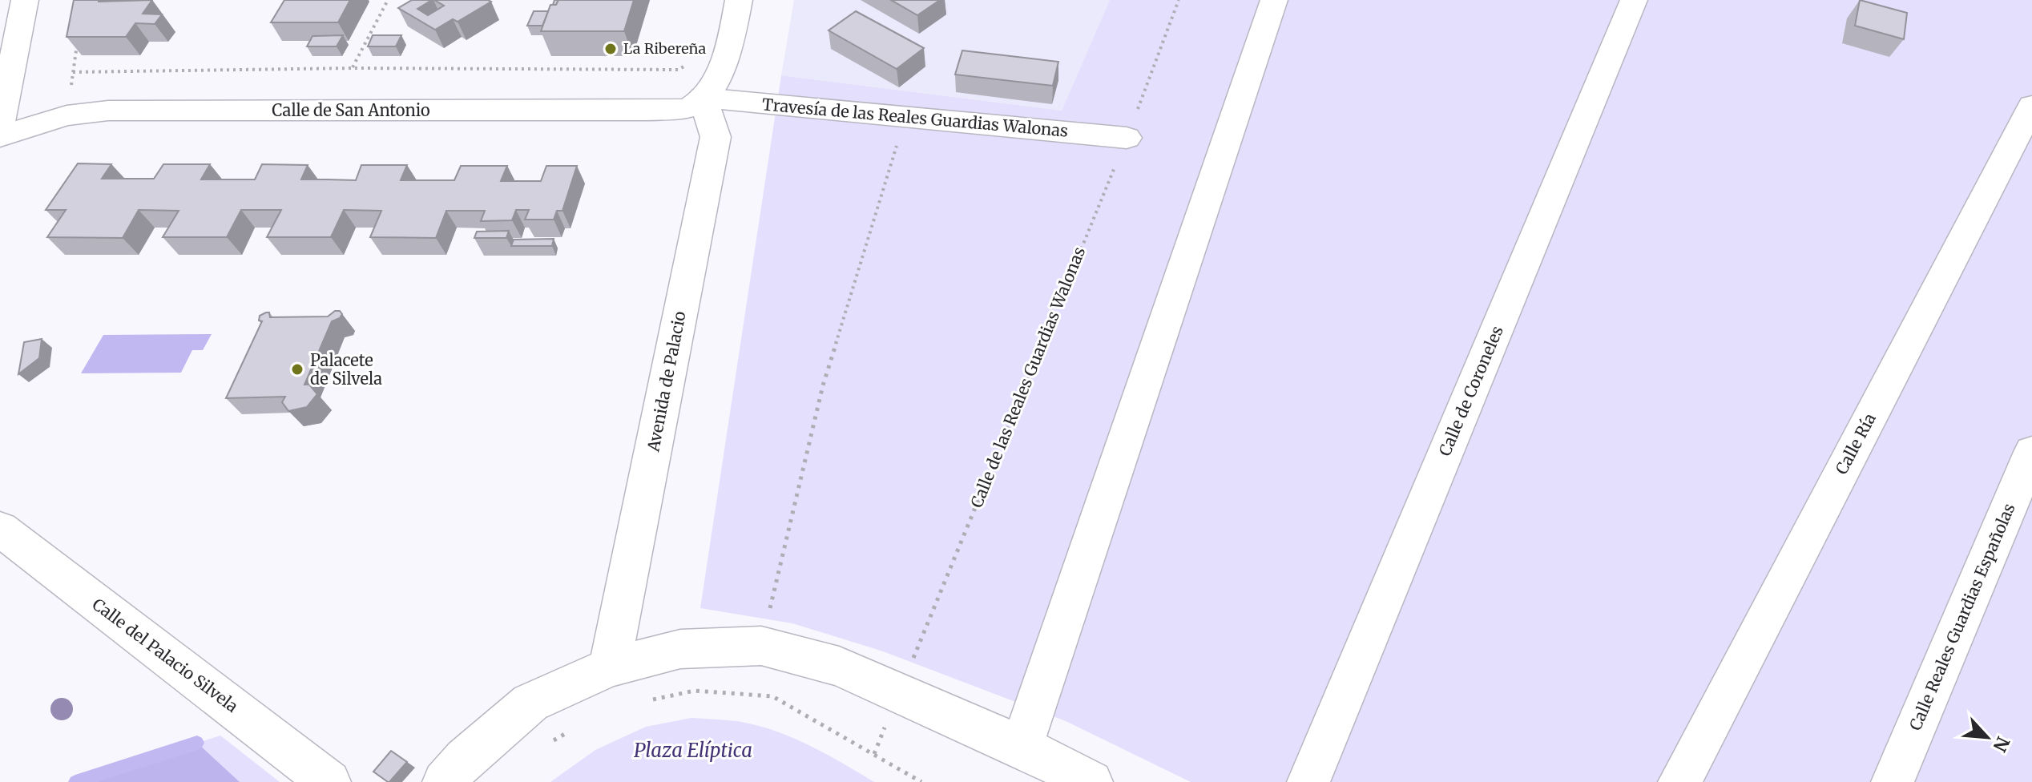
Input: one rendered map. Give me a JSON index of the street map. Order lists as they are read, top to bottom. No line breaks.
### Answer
{"streets":{"street":["Calle de San Antonio","Travesía de las Reales Guardias Walonas","Avenida de Palacio","Calle de Coroneles","Calle Ría","Calle Reales Guardias Españolas","Calle del Palacio Silvela"],"path":["Calle de las Reales Guardias Walonas"]},"crossings":[["Calle de San Antonio","Travesía de las Reales Guardias Walonas"],["Calle de San Antonio","Avenida de Palacio"],["Travesía de las Reales Guardias Walonas","Calle de las Reales Guardias Walonas"],["Travesía de las Reales Guardias Walonas","Avenida de Palacio"]],"parks":["Plaza Elíptica"],"places":["La Ribereña","Palacete de Silvela"],"north":"bottom right"}
